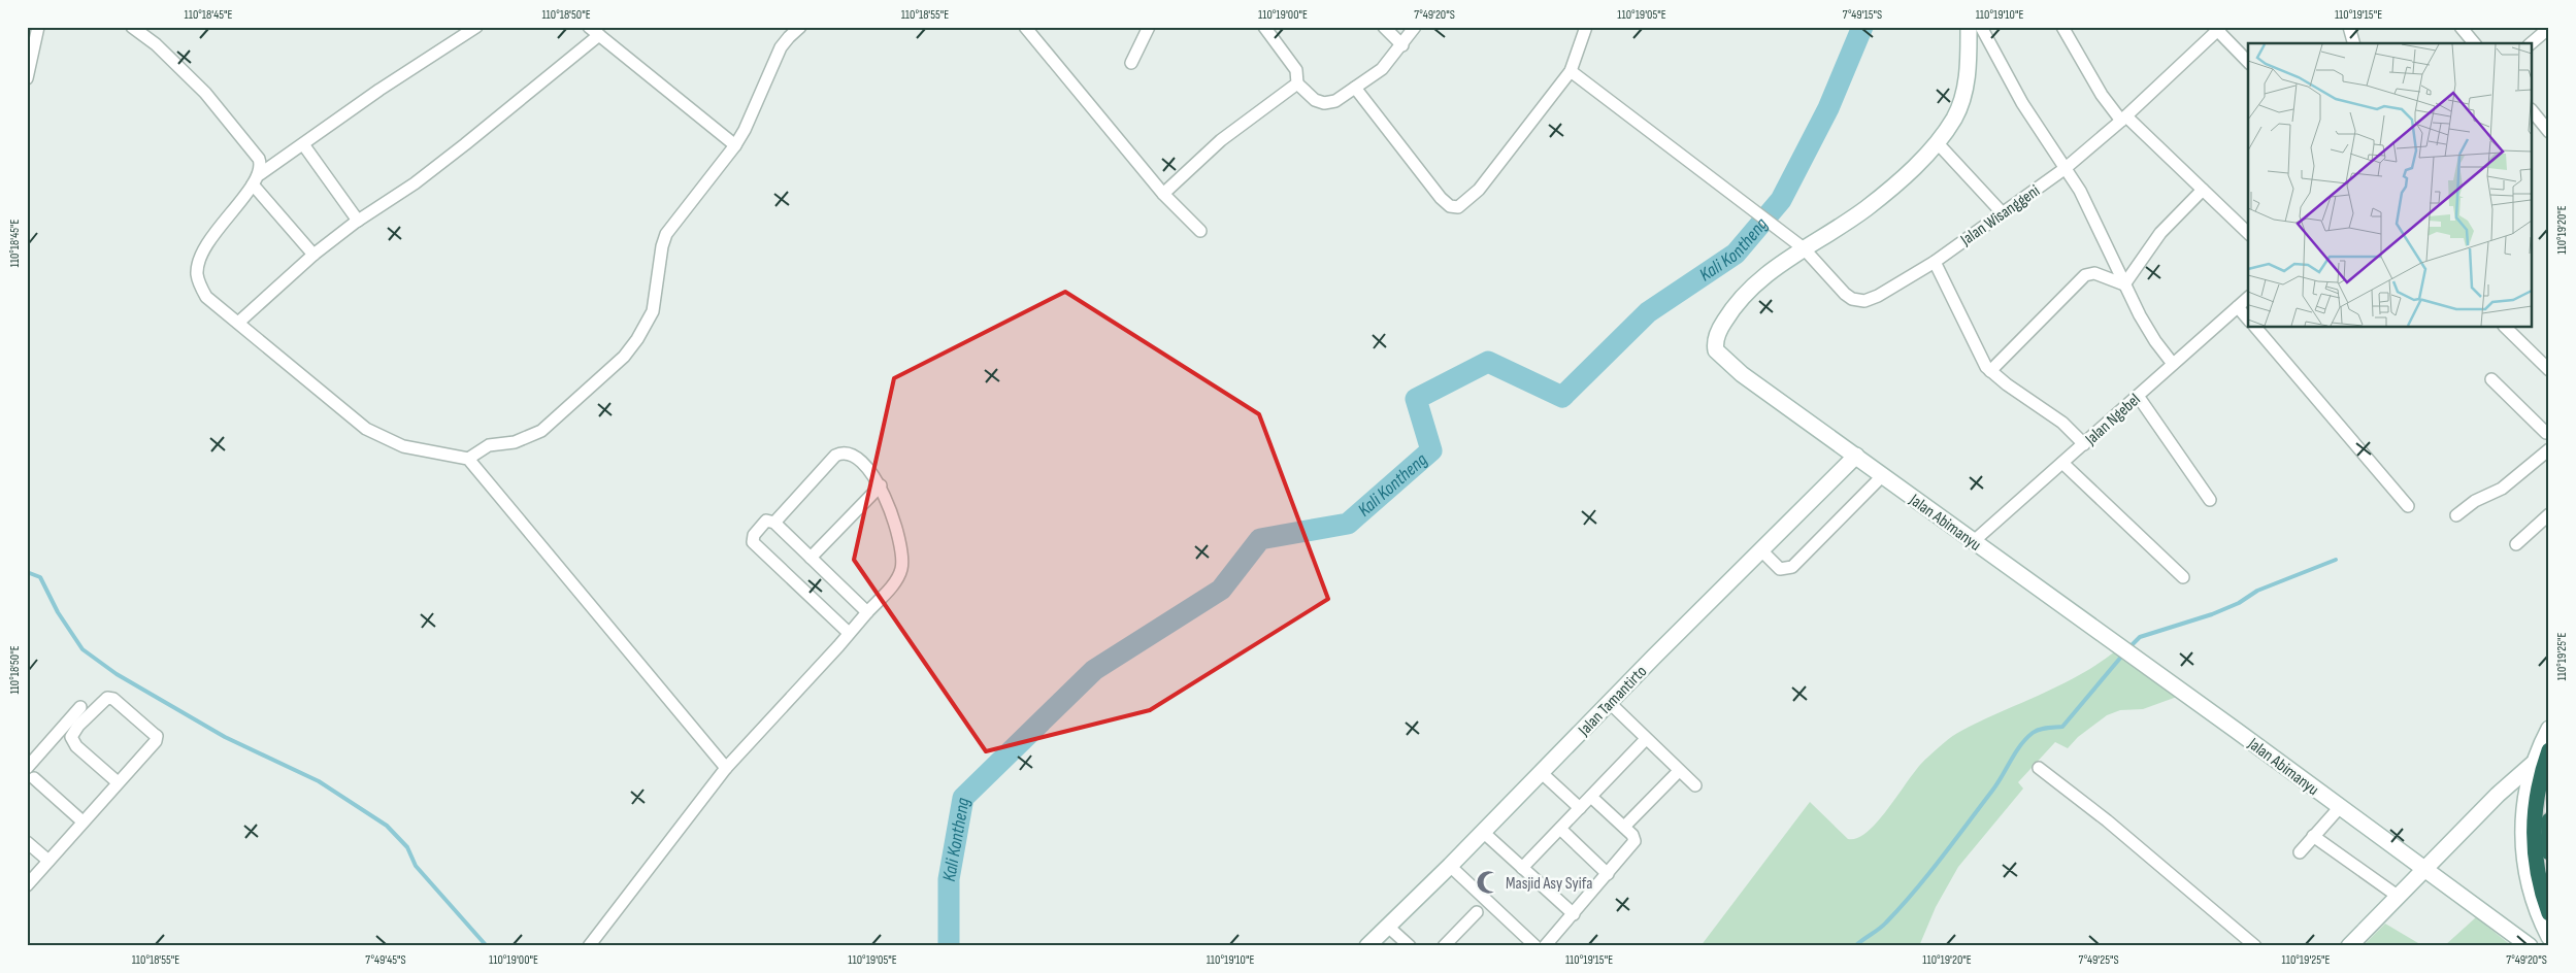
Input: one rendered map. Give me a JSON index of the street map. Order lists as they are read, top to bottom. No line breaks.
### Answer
{"streets":{"street":["Jalan Wisanggeni","Jalan Ngebel","Jalan Abimanyu","Jalan Tamantirto"]},"crossings":[["Jalan Wisanggeni","Jalan Abimanyu"],["Jalan Ngebel","Jalan Abimanyu"],["Jalan Abimanyu","Jalan Tamantirto"]],"water":["Kali Kontheng"],"places":{"mosque":["Masjid Asy Syifa"]},"coordinates":["110°18'45\"E","110°18'50\"E","110°18'55\"E","110°19'00\"E","7°49'20\"S","110°19'05\"E","7°49'15\"S","110°19'10\"E","110°19'15\"E","110°19'20\"E","110°19'25\"E","7°49'45\"S","7°49'25\"S"]}
